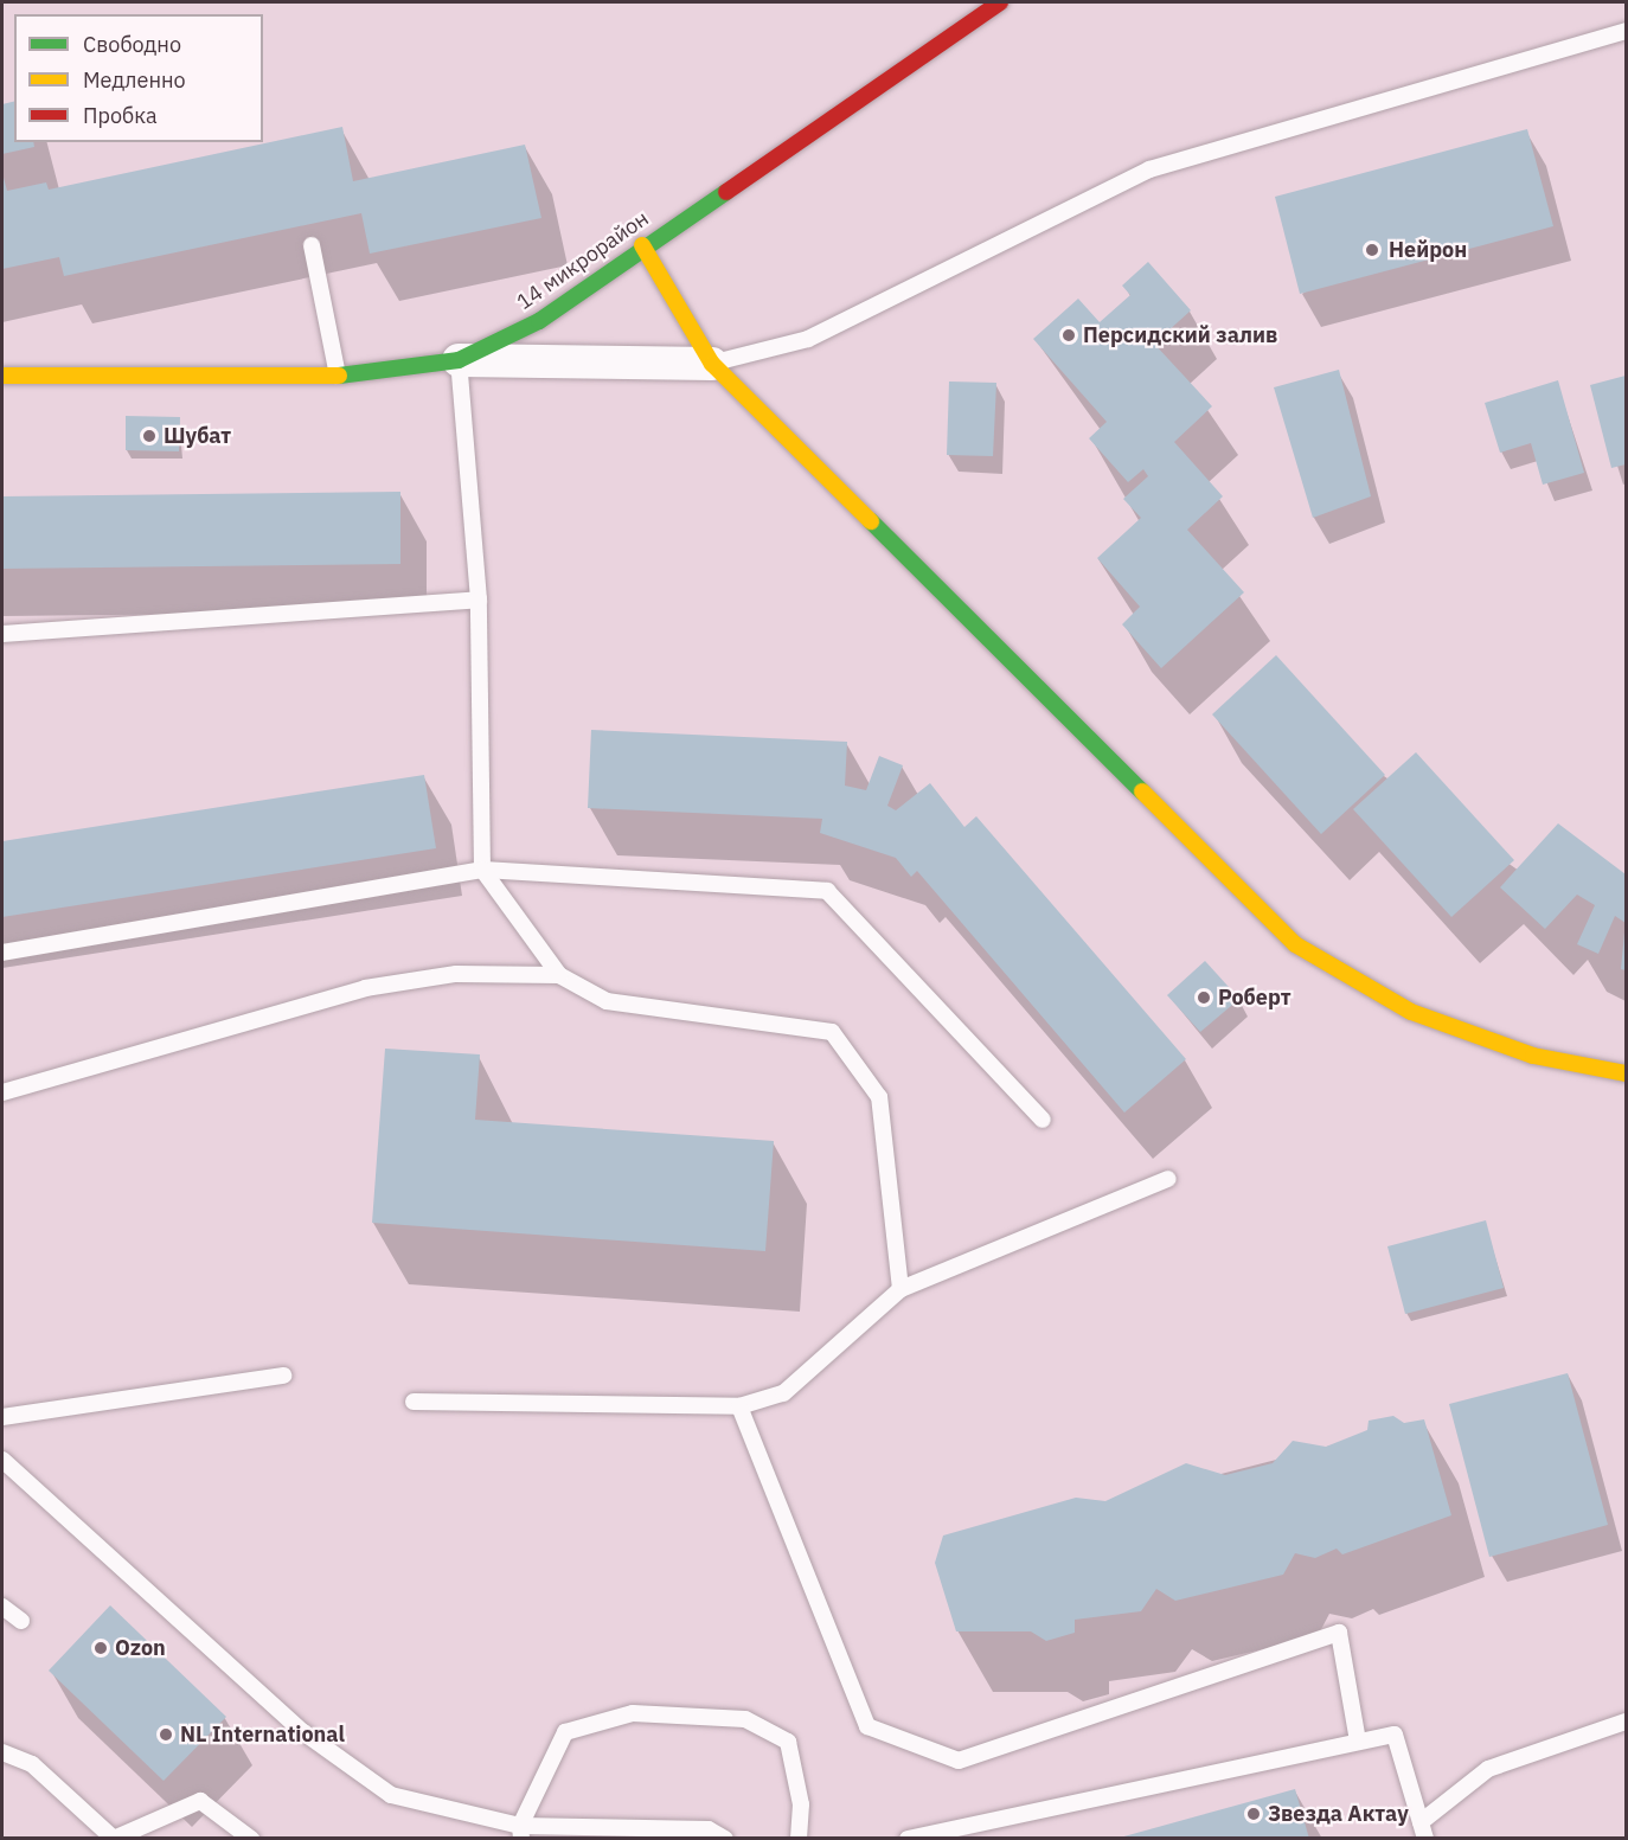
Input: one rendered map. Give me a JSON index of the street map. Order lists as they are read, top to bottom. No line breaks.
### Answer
{"streets":{"street":["14 микрорайон"]},"places":["Нейрон","Персидский залив","Шубат","Роберт","Ozon","NL International","Звезда Актау"],"legend":["Свободно","Медленно","Пробка"]}
